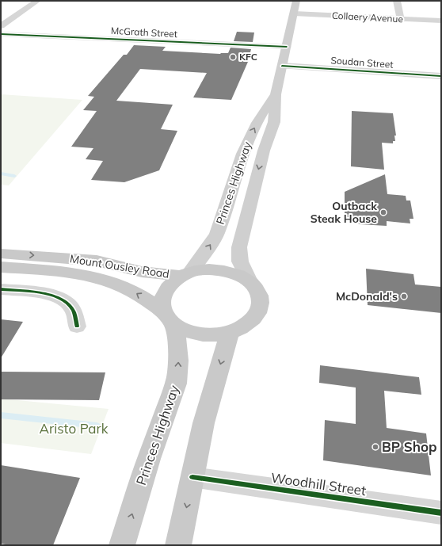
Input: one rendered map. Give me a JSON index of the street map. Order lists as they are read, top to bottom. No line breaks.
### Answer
{"streets":{"main road":["Princes Highway","Mount Ousley Road"],"street":["Collaery Avenue","McGrath Street","Soudan Street","Woodhill Street"]},"crossings":[["Collaery Avenue","Princes Highway"],["McGrath Street","Princes Highway"],["Soudan Street","Princes Highway"],["Princes Highway","Mount Ousley Road"]],"parks":["Aristo Park"],"places":["KFC","Outback Steak House","McDonald's","BP Shop"]}
